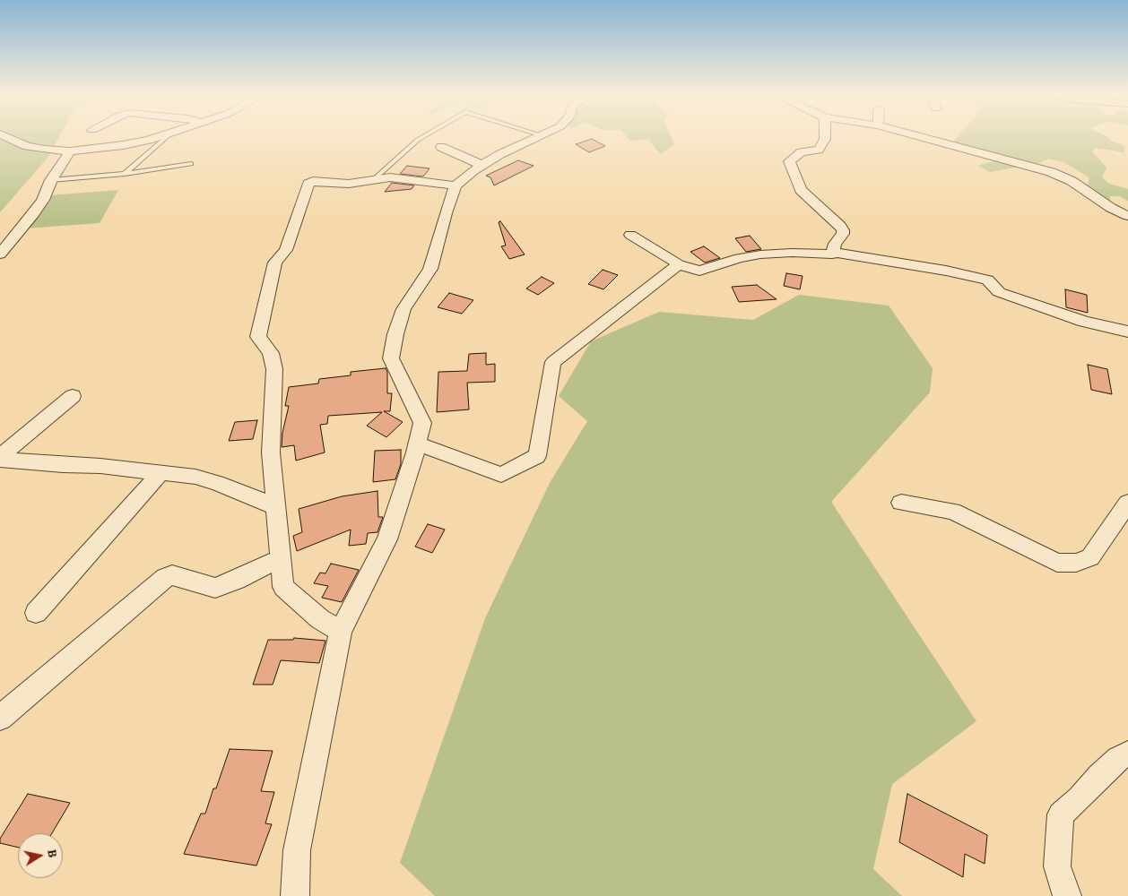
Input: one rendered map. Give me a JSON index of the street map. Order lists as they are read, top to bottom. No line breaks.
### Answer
{"north":"right"}
